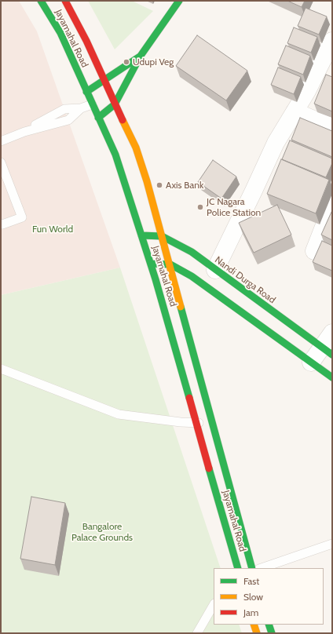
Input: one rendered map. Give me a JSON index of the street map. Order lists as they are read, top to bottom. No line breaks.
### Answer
{"streets":{"main road":["Jayamahal Road","Nandi Durga Road"]},"crossings":[["Jayamahal Road","Nandi Durga Road"]],"parks":["Fun World","Bangalore Palace Grounds"],"places":["Udupi Veg","Axis Bank","JC Nagara Police Station"],"legend":["Fast","Slow","Jam"]}
